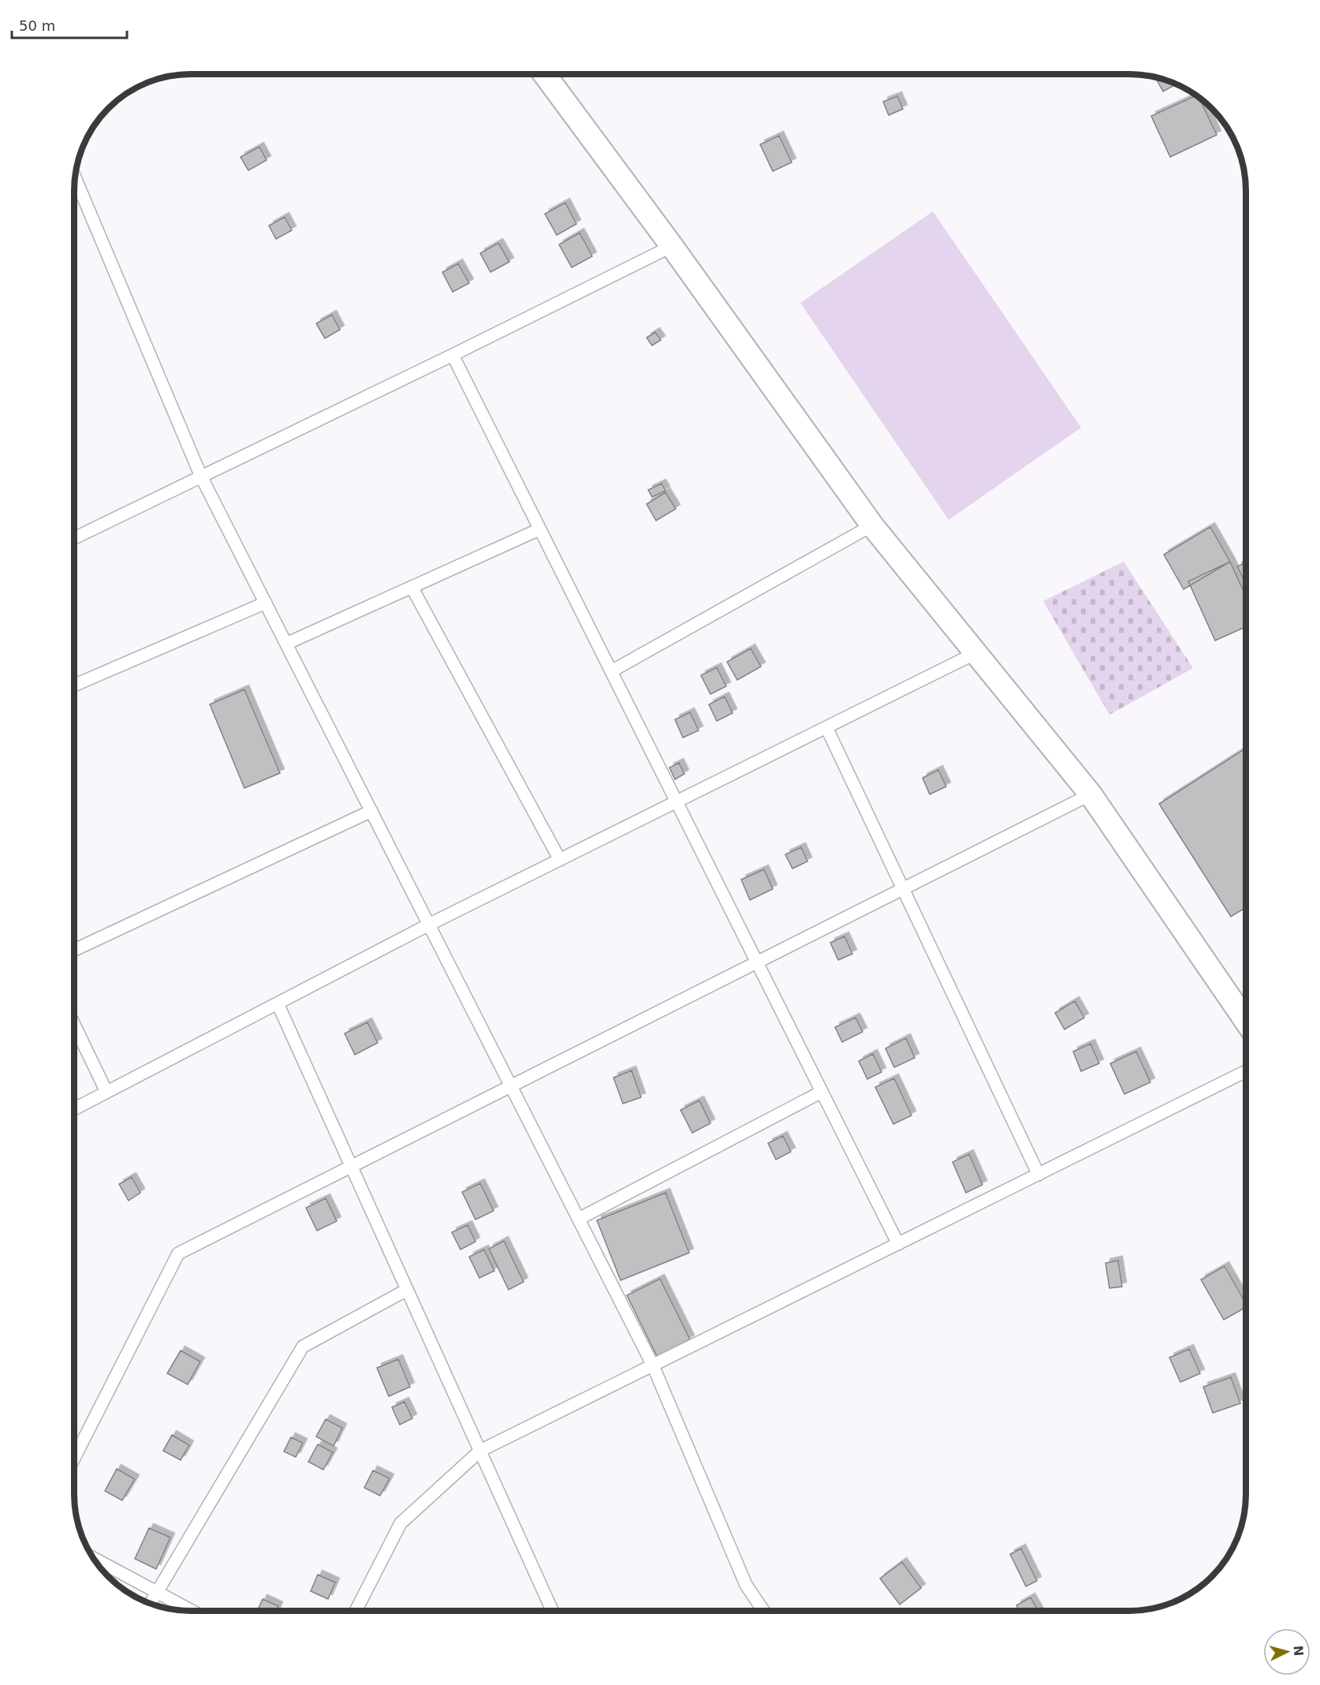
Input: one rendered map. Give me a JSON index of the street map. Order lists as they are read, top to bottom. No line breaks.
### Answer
{"scale_bar":"50 m","north":"right"}
